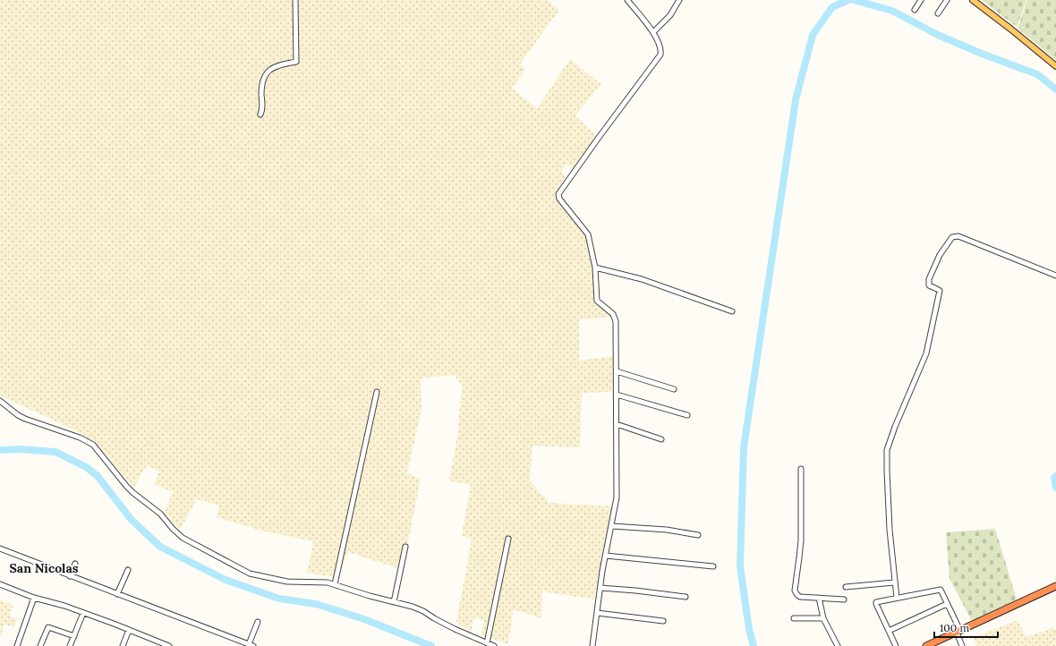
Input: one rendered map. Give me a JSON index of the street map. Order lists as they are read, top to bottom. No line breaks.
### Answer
{"districts":["San Nicolas"],"scale_bar":"100 m"}
